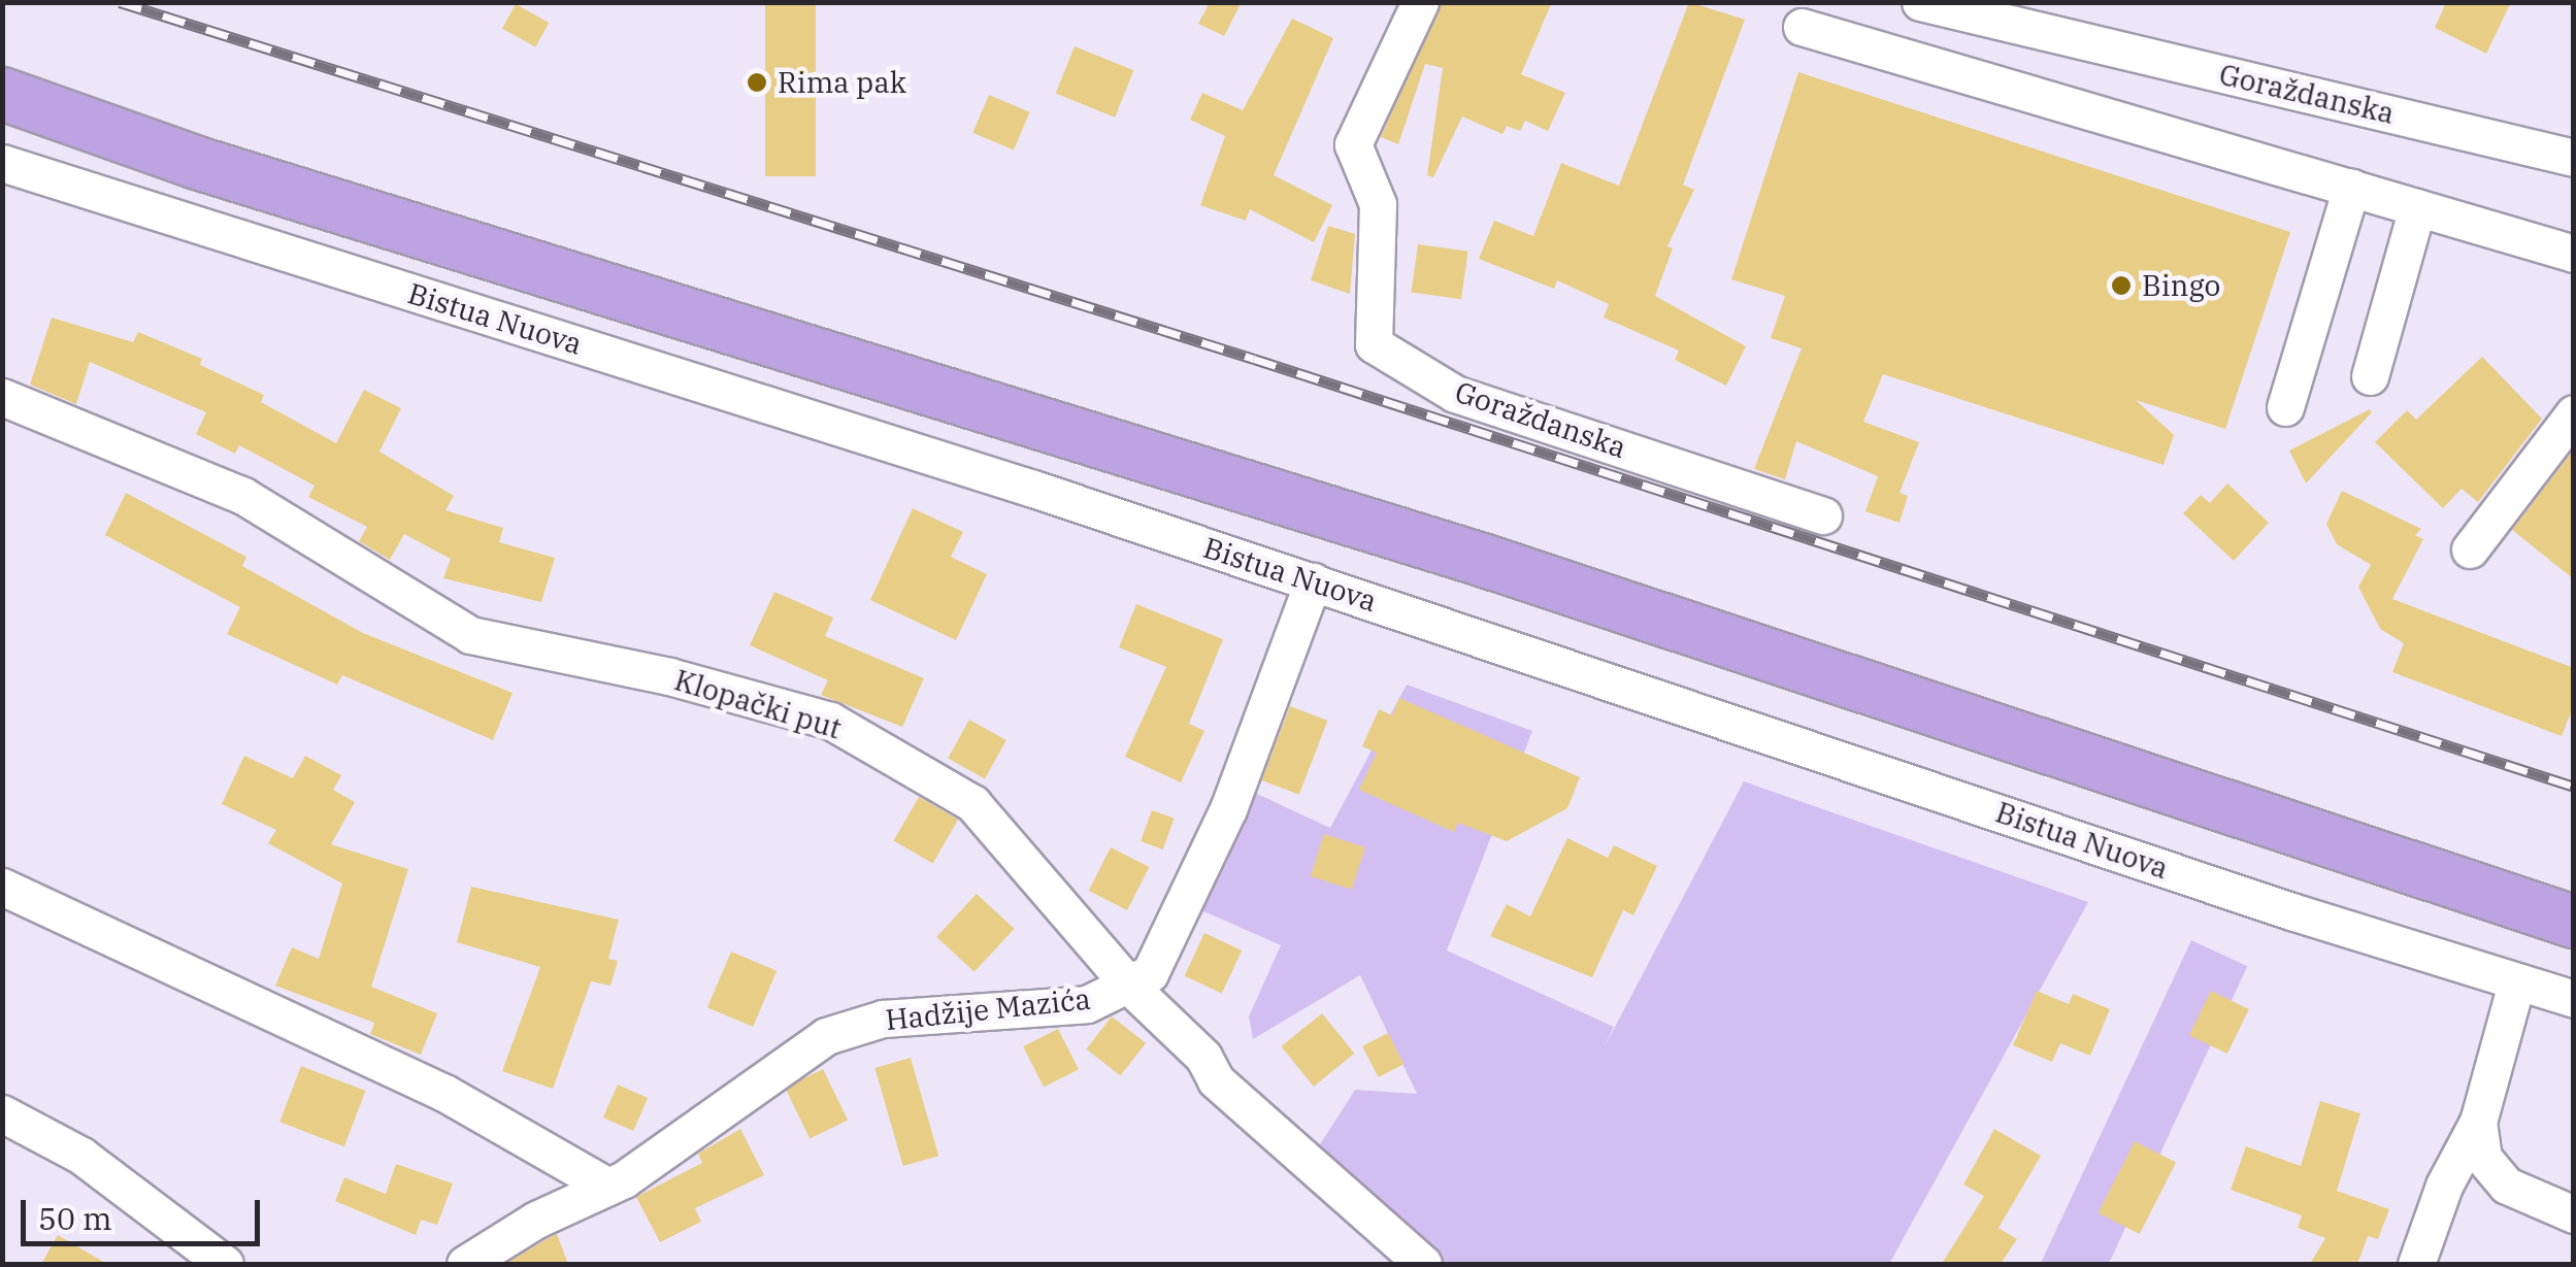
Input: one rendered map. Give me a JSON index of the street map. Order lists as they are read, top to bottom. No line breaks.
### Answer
{"streets":{"street":["Goraždanska","Bistua Nuova","Klopački put","Hadžije Mazića"]},"crossings":[["Bistua Nuova","Hadžije Mazića"],["Klopački put","Hadžije Mazića"]],"places":["Rima pak","Bingo"],"scale_bar":"50 m"}
